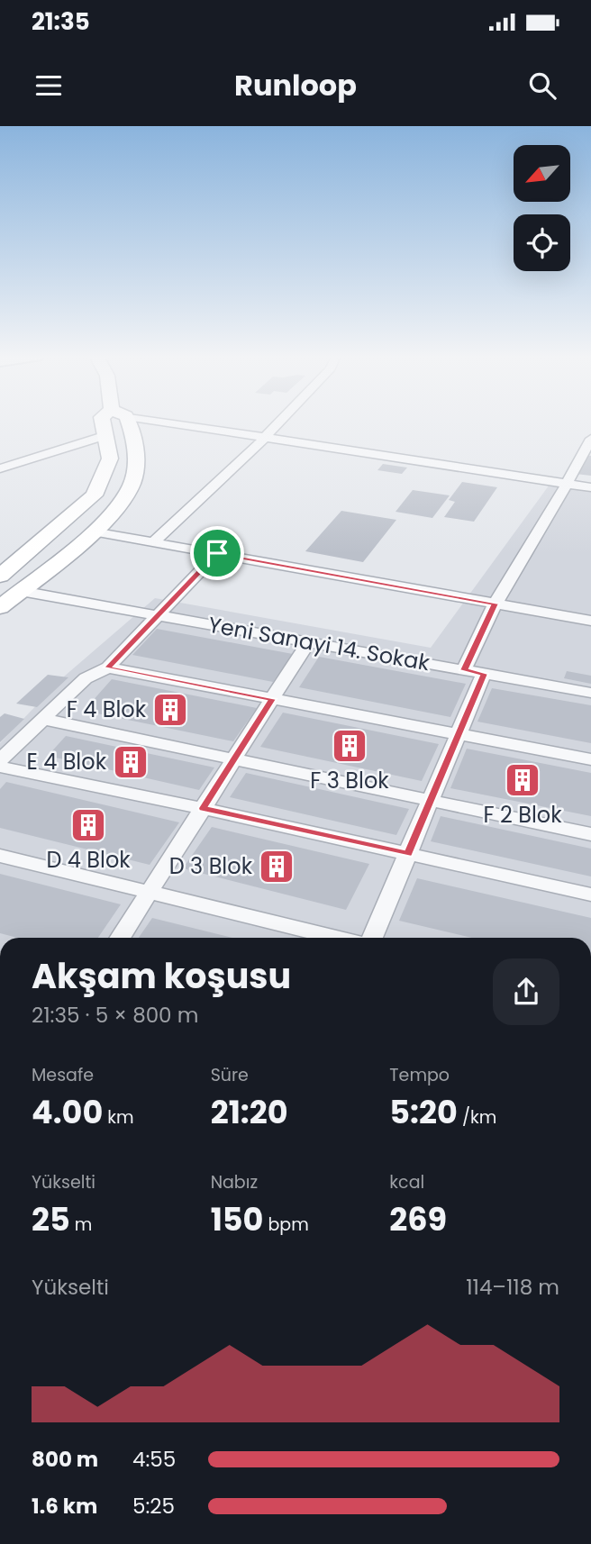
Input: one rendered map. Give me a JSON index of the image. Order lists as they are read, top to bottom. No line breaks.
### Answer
{"streets":{"street":["Yeni Sanayi 14. Sokak"]},"places":{"building":["F 4 Blok","F 3 Blok","E 4 Blok","F 2 Blok","D 4 Blok","D 3 Blok"]},"north":"bottom left","page":{"status":"21:35","header":"Runloop","heading":["Akşam koşusu","21:35 · 5 × 800 m"],"stats":[["Mesafe","4.00 km"],["Süre","21:20"],["Tempo","5:20 /km"],["Yükselti","25 m"],["Nabız","150 bpm"],["kcal","269"]],"chart":["Yükselti","114–118 m"],"list":[{"name":"800 m","note":"4:55"},{"name":"1.6 km","note":"5:25"}]}}
